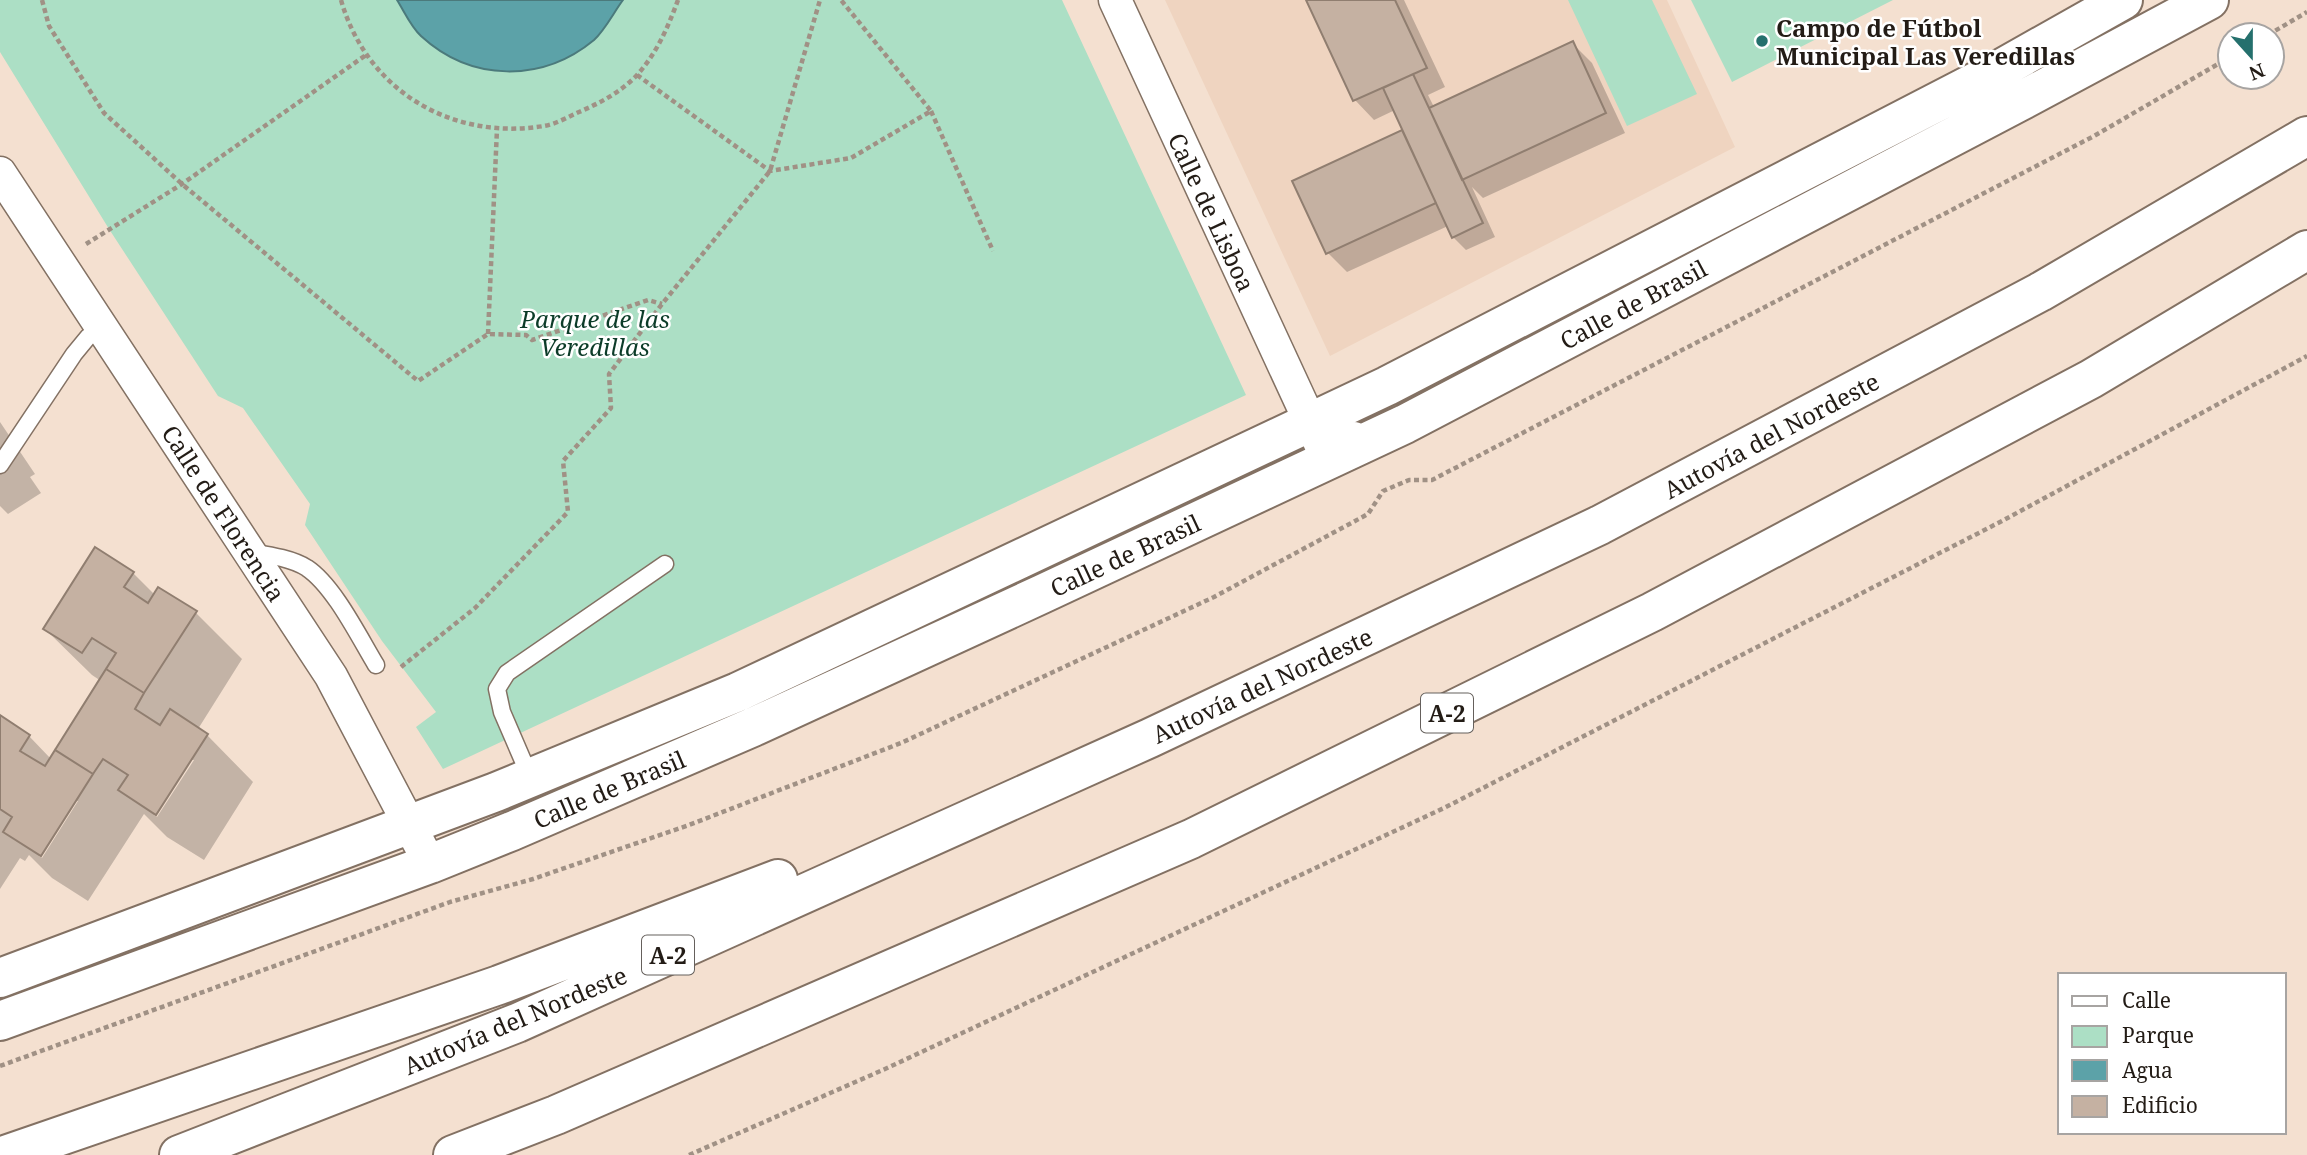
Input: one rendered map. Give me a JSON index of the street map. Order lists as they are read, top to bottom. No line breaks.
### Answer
{"streets":{"main road":["Calle de Brasil","Autovía del Nordeste","A-2"],"street":["Calle de Lisboa","Calle de Florencia"]},"crossings":[["Calle de Lisboa","Calle de Brasil"],["Calle de Brasil","Calle de Florencia"]],"parks":["Parque de las Veredillas"],"places":["Campo de Fútbol Municipal Las Veredillas"],"legend":["Calle","Parque","Agua","Edificio"],"north":"bottom"}
